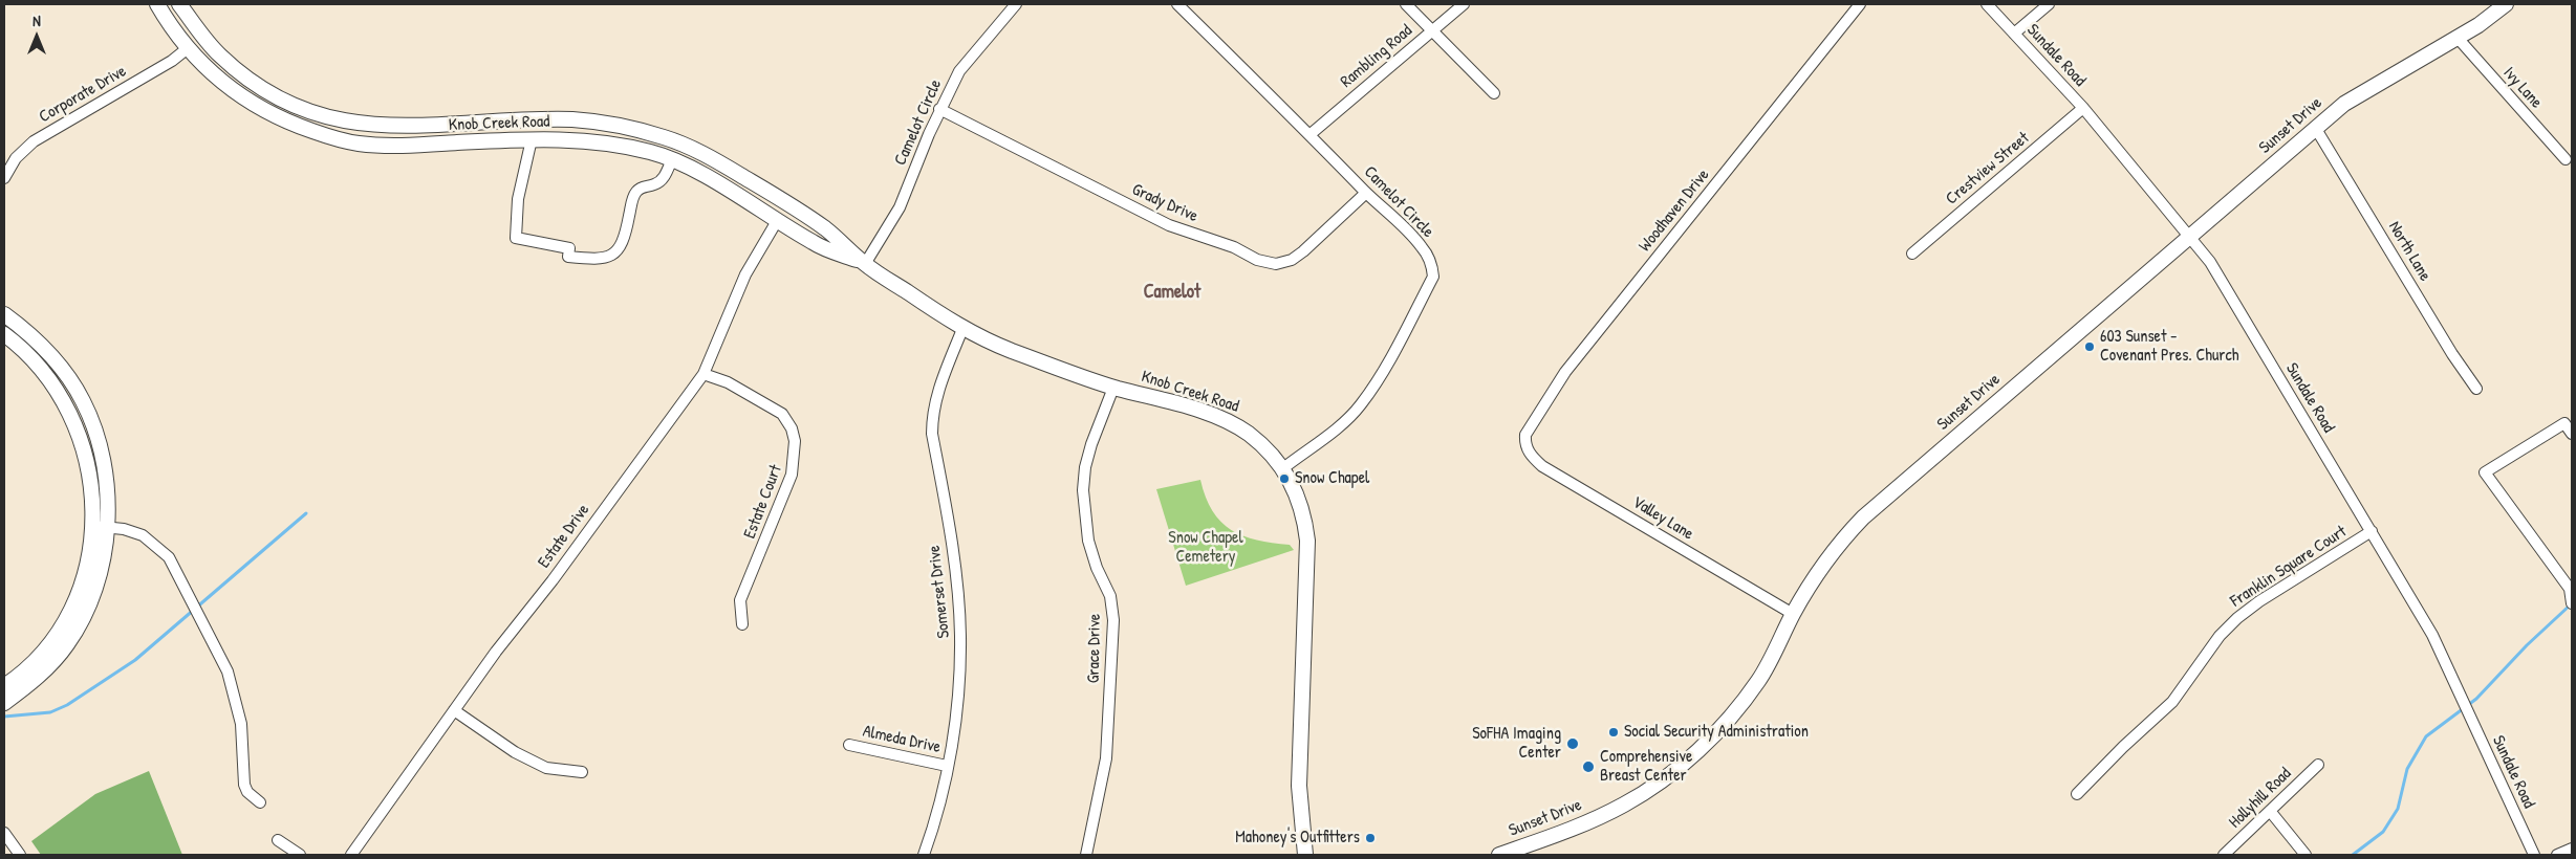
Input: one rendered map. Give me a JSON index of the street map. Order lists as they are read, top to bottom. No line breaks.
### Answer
{"streets":{"main road":["Knob Creek Road","Sunset Drive"],"street":["Sundale Road","Rambling Road","Ivy Lane","Corporate Drive","Camelot Circle","Crestview Street","Grady Drive","Woodhaven Drive","North Lane","Estate Court","Valley Lane","Estate Drive","Franklin Square Court","Somerset Drive","Grace Drive","Almeda Drive","Hollyhill Road"]},"crossings":[["Sundale Road","Sunset Drive"],["Sundale Road","Crestview Street"],["Sundale Road","Franklin Square Court"],["Rambling Road","Camelot Circle"],["Ivy Lane","Sunset Drive"],["Corporate Drive","Knob Creek Road"],["Camelot Circle","Knob Creek Road"],["Camelot Circle","Grady Drive"],["Knob Creek Road","Estate Drive"],["Knob Creek Road","Somerset Drive"],["Knob Creek Road","Grace Drive"],["Sunset Drive","North Lane"],["Sunset Drive","Valley Lane"],["Woodhaven Drive","Valley Lane"],["Estate Court","Estate Drive"],["Somerset Drive","Almeda Drive"]],"districts":["Camelot"],"parks":["Snow Chapel Cemetery"],"places":["603 Sunset - Covenant Pres. Church","Snow Chapel","Social Security Administration","SoFHA Imaging Center","Comprehensive Breast Center","Mahoney's Outfitters"],"north":"top"}
